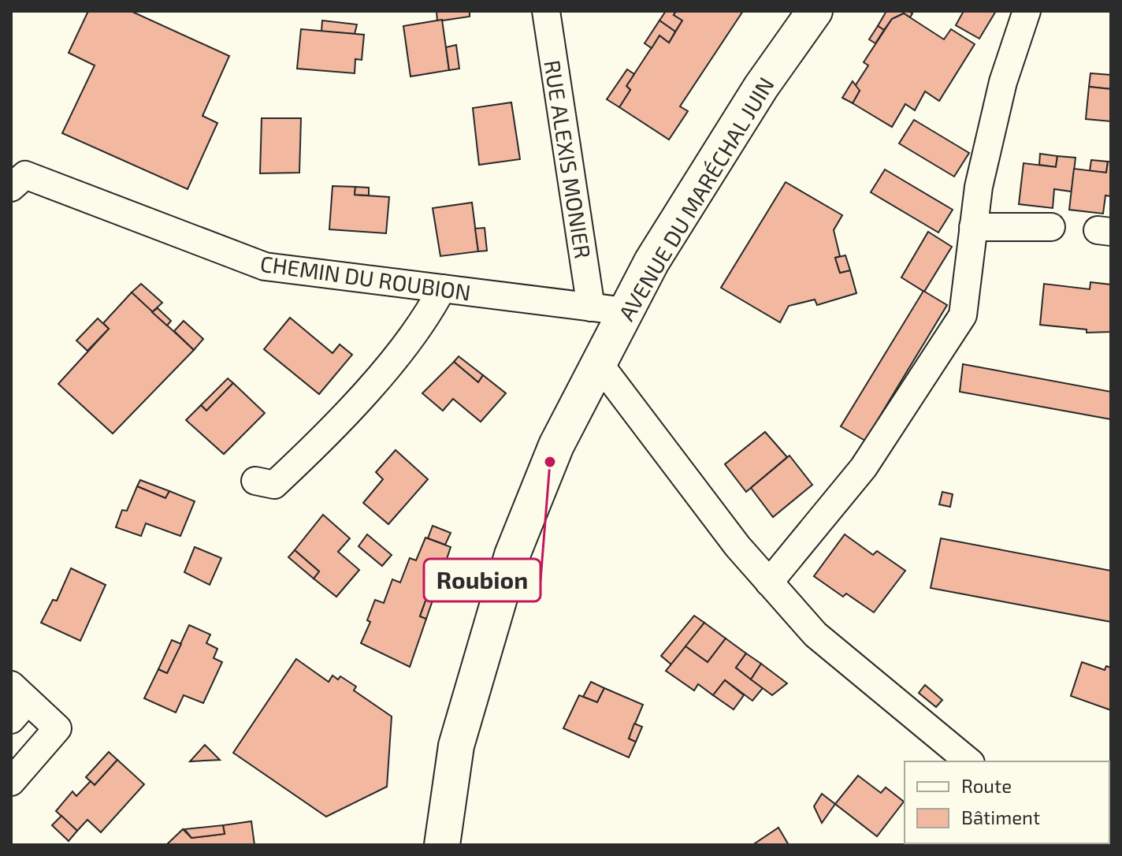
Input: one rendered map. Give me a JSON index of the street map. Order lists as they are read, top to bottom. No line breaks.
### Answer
{"streets":{"main road":["AVENUE DU MARÉCHAL JUIN"],"street":["RUE ALEXIS MONIER","CHEMIN DU ROUBION"]},"crossings":[["RUE ALEXIS MONIER","CHEMIN DU ROUBION"],["AVENUE DU MARÉCHAL JUIN","CHEMIN DU ROUBION"]],"places":["Roubion"],"legend":["Route","Bâtiment"]}
